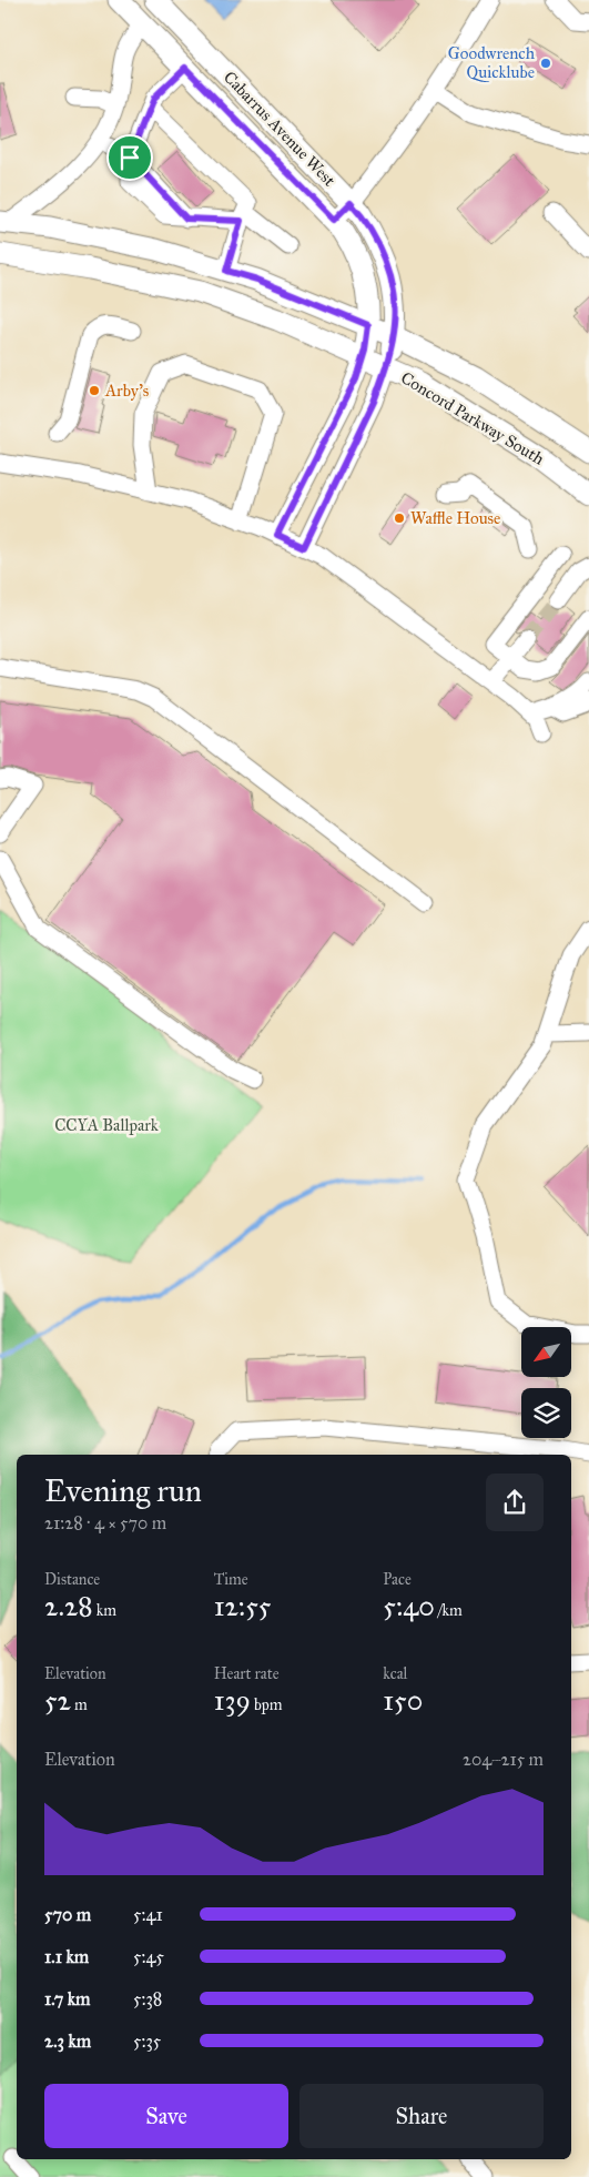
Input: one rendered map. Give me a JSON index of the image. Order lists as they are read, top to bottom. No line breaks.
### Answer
{"streets":{"main road":["Cabarrus Avenue West","Concord Parkway South"]},"crossings":[["Cabarrus Avenue West","Concord Parkway South"]],"parks":["CCYA Ballpark"],"places":["Goodwrench Quicklube","Arby's","Waffle House"],"north":"bottom left","page":{"heading":["Evening run","21:28 · 4 × 570 m"],"stats":[["Distance","2.28 km"],["Time","12:55"],["Pace","5:40 /km"],["Elevation","52 m"],["Heart rate","139 bpm"],["kcal","150"]],"chart":["Elevation","204–215 m"],"list":[{"name":"570 m","note":"5:41"},{"name":"1.1 km","note":"5:45"},{"name":"1.7 km","note":"5:38"},{"name":"2.3 km","note":"5:35"}],"buttons":["Save","Share"]}}
